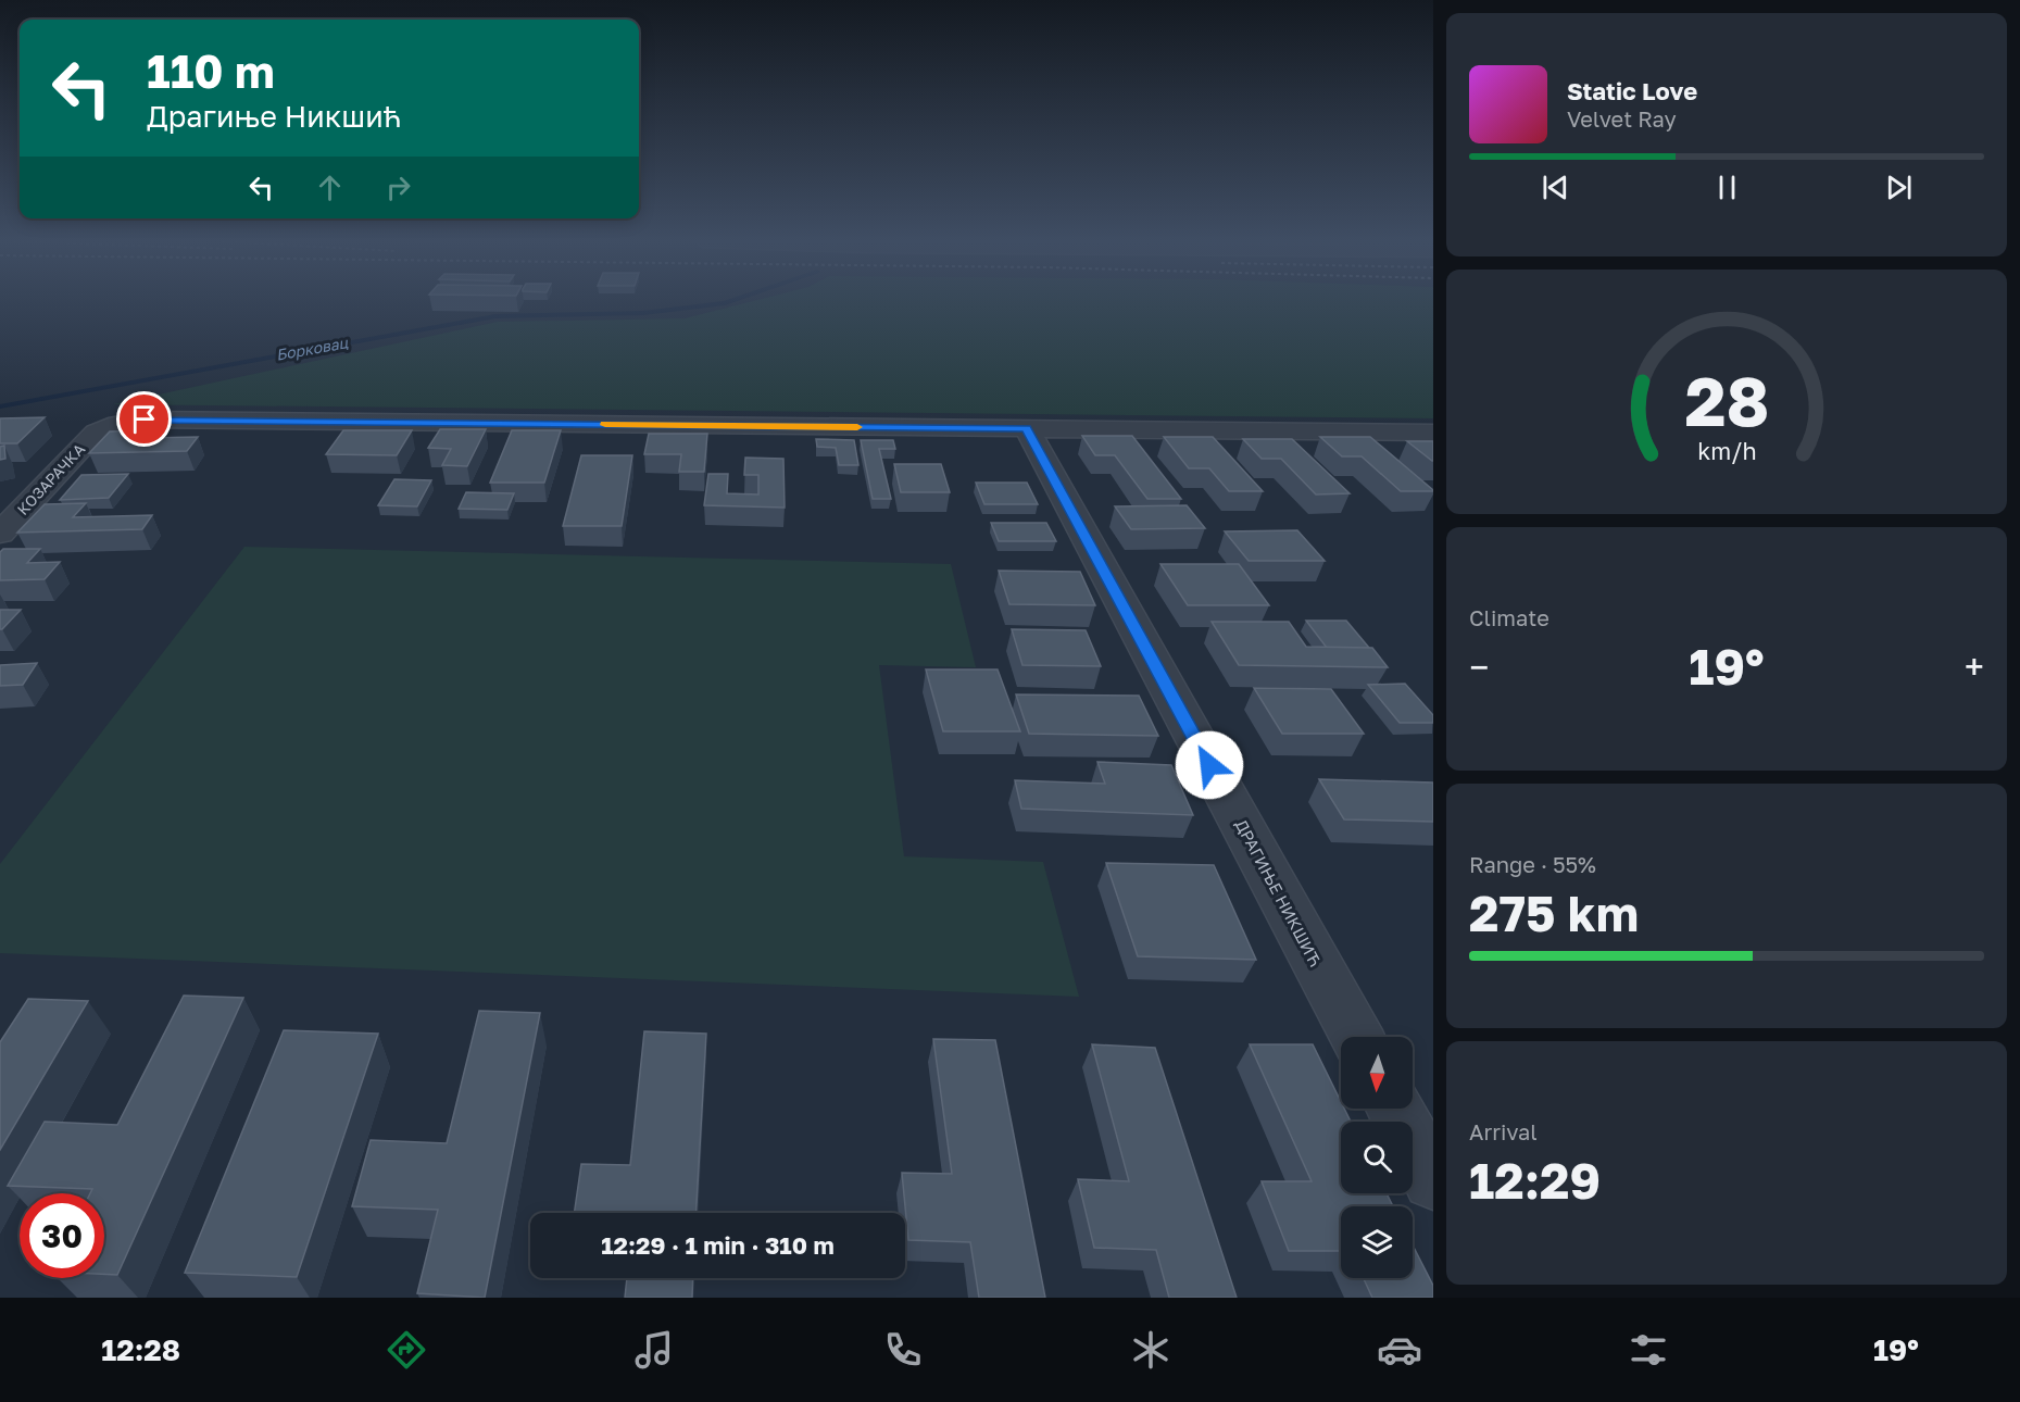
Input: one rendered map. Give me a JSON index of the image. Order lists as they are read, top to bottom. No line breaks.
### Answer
{"streets":{"street":["КОЗАРАЧКА","ДРАГИЊЕ НИКШИЋ"]},"crossings":[["КОЗАРАЧКА","ДРАГИЊЕ НИКШИЋ"]],"water":["Борковац"],"north":"bottom","page":{"turn":["110 m","Драгиње Никшић"],"song":["Static Love","Velvet Ray"],"tile":["Climate",["Range · 55%","275 km"],["Arrival","12:29"]],"heat":["−","19°","+"],"limit":"30","trip":"12:29 · 1 min · 310 m","tabs":["12:28","19°"],"gauge":["28","km/h"]}}
